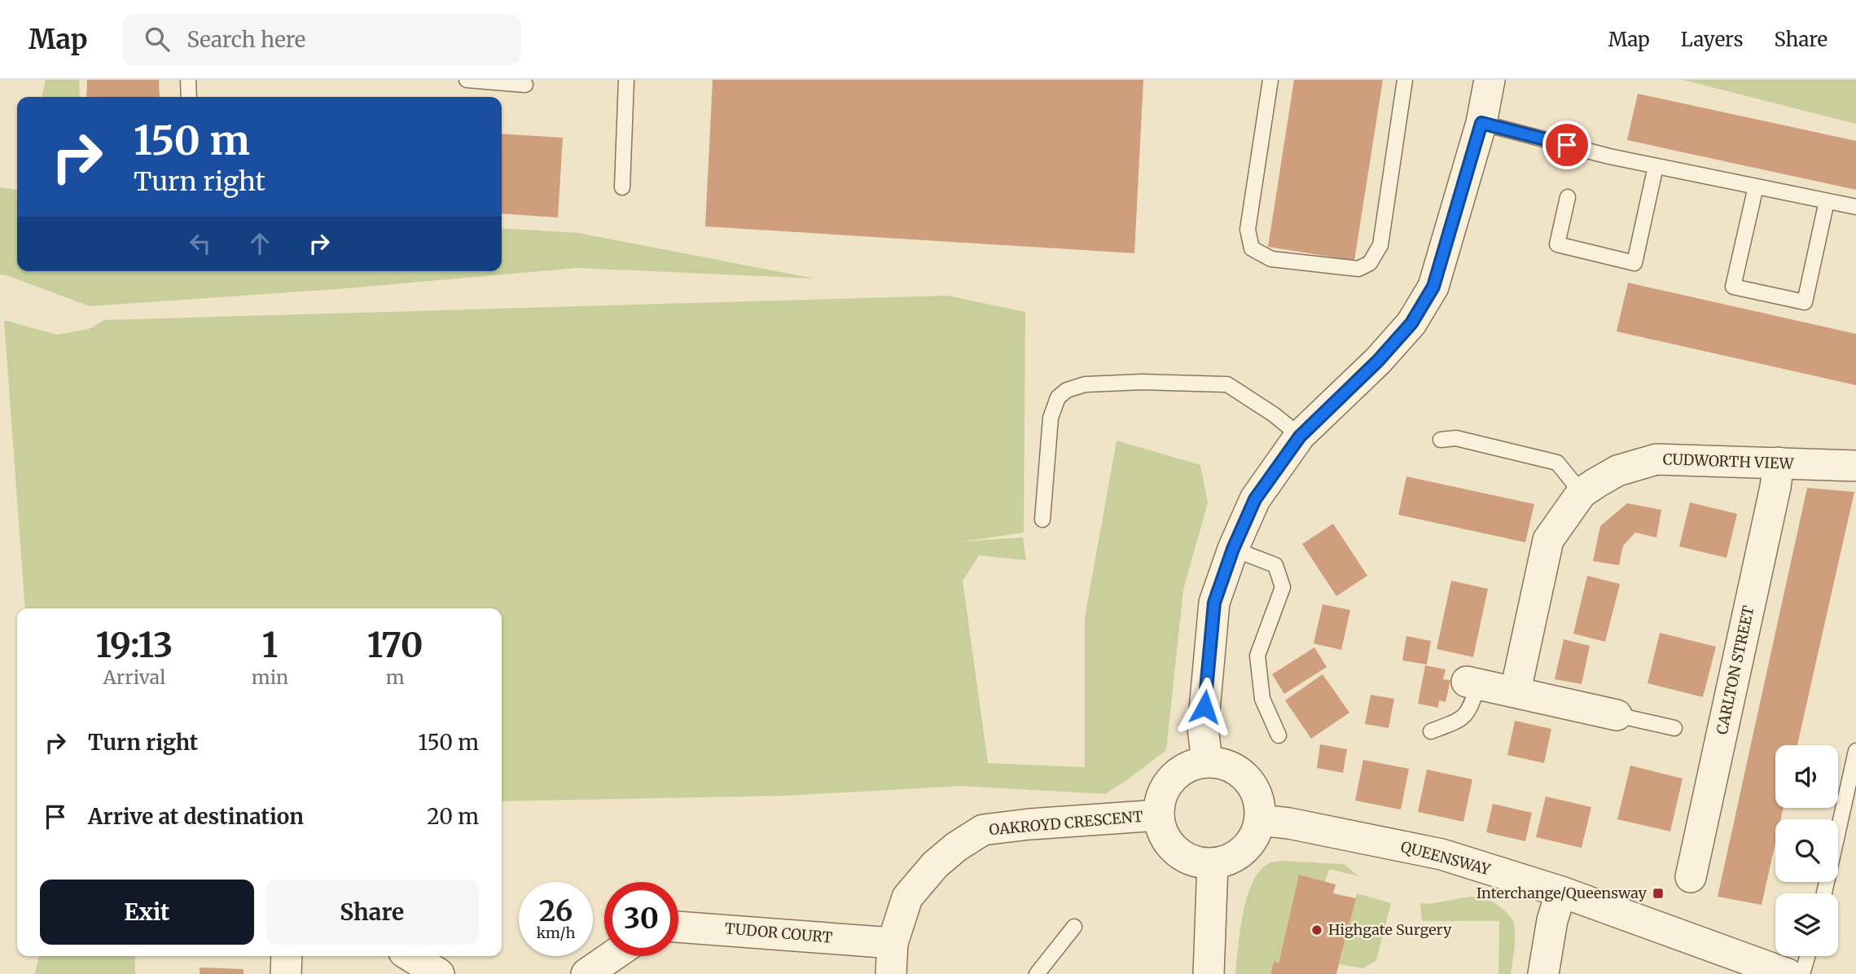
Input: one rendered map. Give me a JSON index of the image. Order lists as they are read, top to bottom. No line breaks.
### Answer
{"streets":{"street":["CUDWORTH VIEW","CARLTON STREET","OAKROYD CRESCENT","QUEENSWAY","TUDOR COURT"]},"crossings":[["CUDWORTH VIEW","CARLTON STREET"],["OAKROYD CRESCENT","QUEENSWAY"],["OAKROYD CRESCENT","TUDOR COURT"]],"places":{"transit":["Interchange/Queensway"],"other":["Highgate Surgery"]},"page":{"header":"Map","search":"Search here","nav":["Map","Layers","Share"],"turn":["150 m","Turn right"],"eta":["19:13","Arrival","1","min","170","m"],"list":[{"name":"Turn right","value":"150 m"},{"name":"Arrive at destination","value":"20 m"}],"buttons":["Exit","Share"],"speed":"26 km/h","limit":"30"}}
